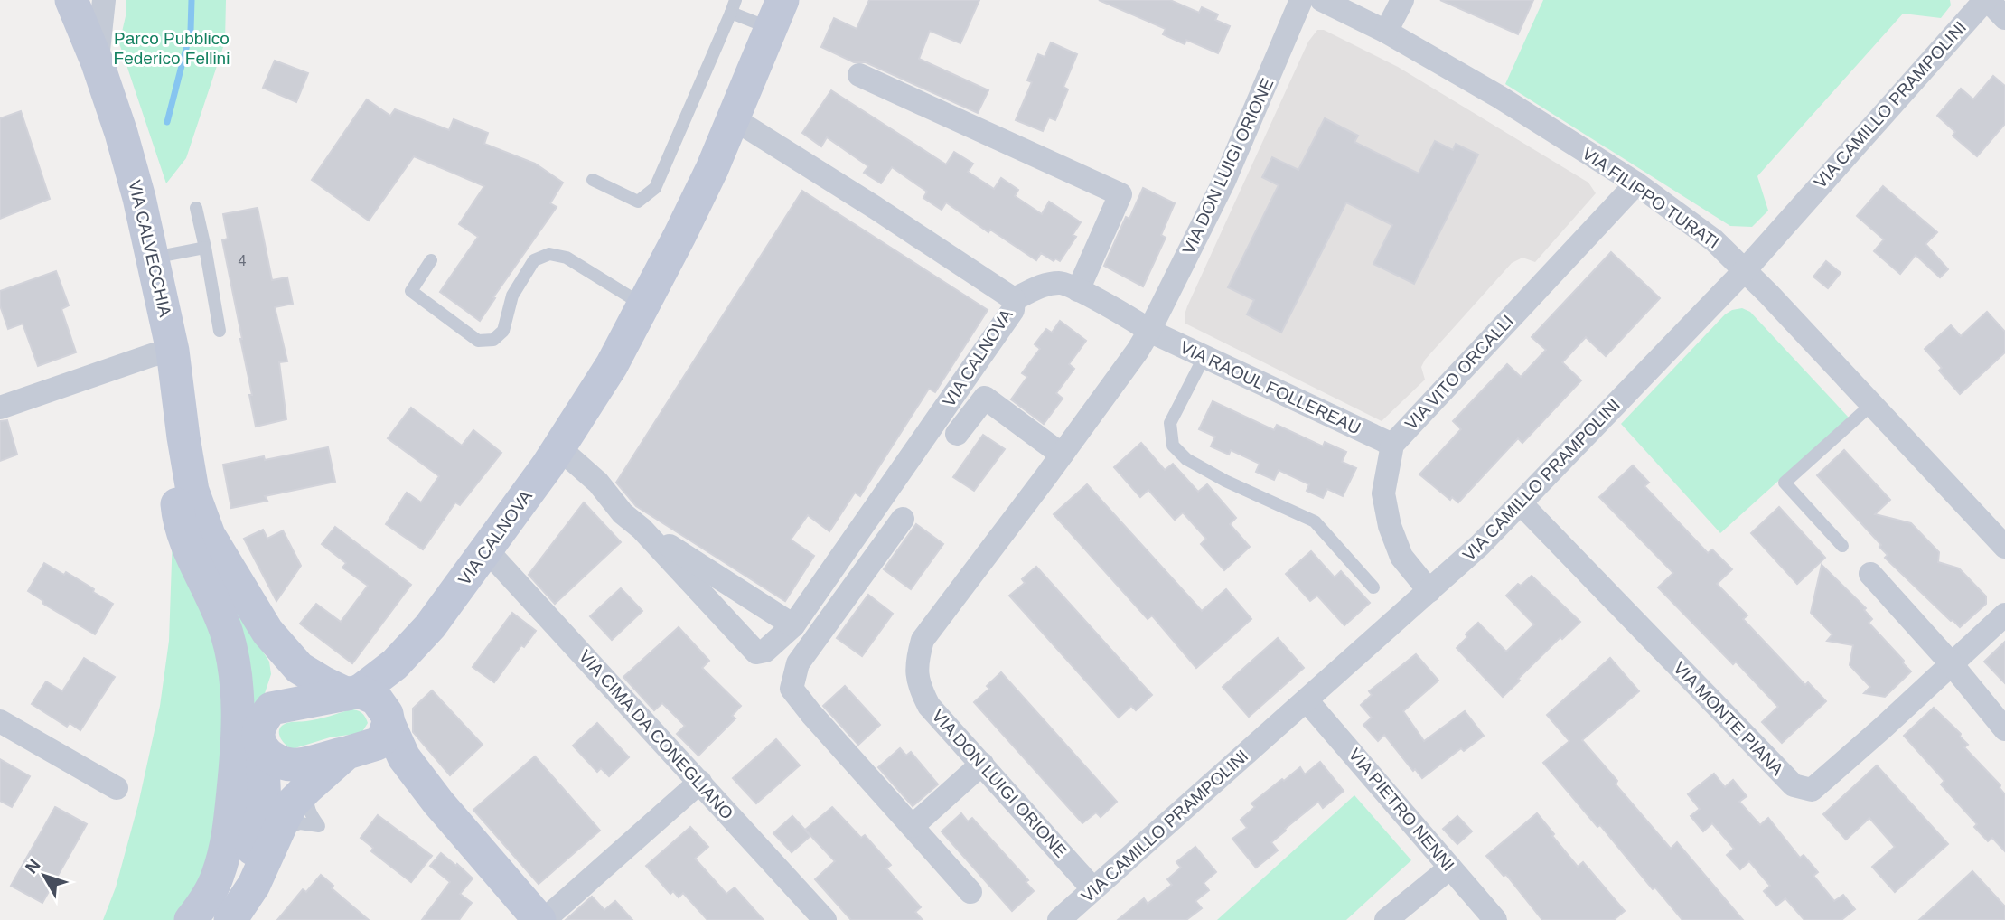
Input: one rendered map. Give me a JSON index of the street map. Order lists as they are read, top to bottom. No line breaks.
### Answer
{"streets":{"main road":["VIA CALVECCHIA","VIA CALNOVA"],"street":["VIA CAMILLO PRAMPOLINI","VIA DON LUIGI ORIONE","VIA FILIPPO TURATI","VIA VITO ORCALLI","VIA RAOUL FOLLEREAU","VIA MONTE PIANA","VIA CIMA DA CONEGLIANO","VIA PIETRO NENNI"]},"crossings":[["VIA CAMILLO PRAMPOLINI","VIA DON LUIGI ORIONE"],["VIA CAMILLO PRAMPOLINI","VIA FILIPPO TURATI"],["VIA CAMILLO PRAMPOLINI","VIA VITO ORCALLI"],["VIA CAMILLO PRAMPOLINI","VIA MONTE PIANA"],["VIA CAMILLO PRAMPOLINI","VIA PIETRO NENNI"],["VIA DON LUIGI ORIONE","VIA RAOUL FOLLEREAU"],["VIA FILIPPO TURATI","VIA VITO ORCALLI"],["VIA CALVECCHIA","VIA CALNOVA"],["VIA CALNOVA","VIA CIMA DA CONEGLIANO"],["VIA VITO ORCALLI","VIA RAOUL FOLLEREAU"]],"parks":["Parco Pubblico Federico Fellini"],"house_numbers":["4"],"north":"top left"}
